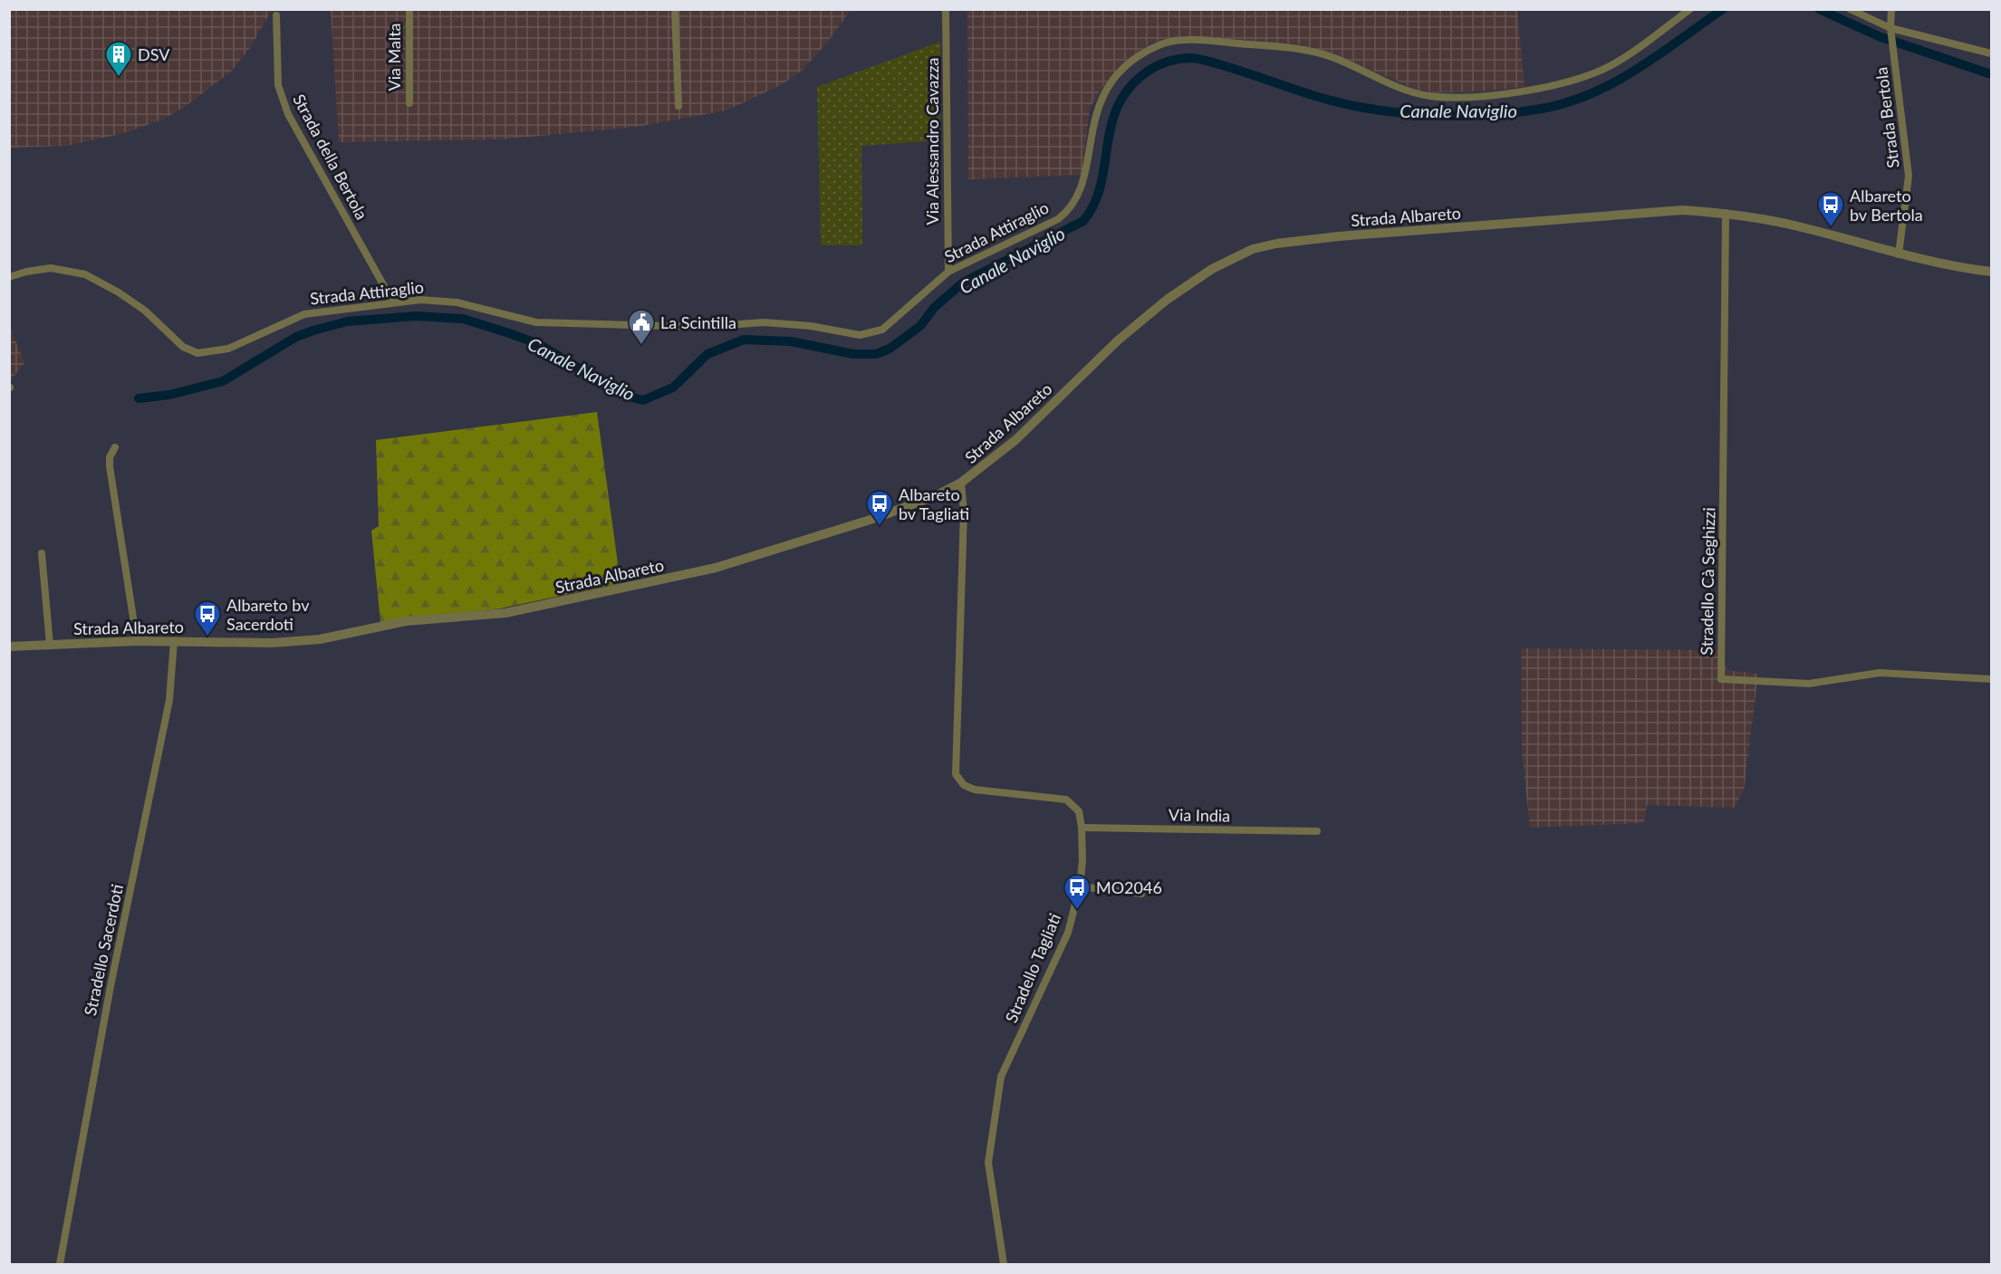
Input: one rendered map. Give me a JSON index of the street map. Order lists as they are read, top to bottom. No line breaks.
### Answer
{"streets":{"street":["Via Malta","Strada Bertola","Via Alessandro Cavazza","Strada della Bertola","Strada Albareto","Strada Attiraglio","Stradello Cà Seghizzi","Via India","Stradello Sacerdoti","Stradello Tagliati"]},"crossings":[["Strada Bertola","Strada Albareto"],["Via Alessandro Cavazza","Strada Attiraglio"],["Strada della Bertola","Strada Attiraglio"],["Strada Albareto","Stradello Cà Seghizzi"],["Strada Albareto","Stradello Sacerdoti"],["Strada Albareto","Stradello Tagliati"],["Via India","Stradello Tagliati"]],"water":["Canale Naviglio"],"places":{"building":["DSV"],"bus stop":["Albareto bv Bertola","Albareto bv Tagliati","Albareto bv Sacerdoti","MO2046"],"public building":["La Scintilla"]}}
